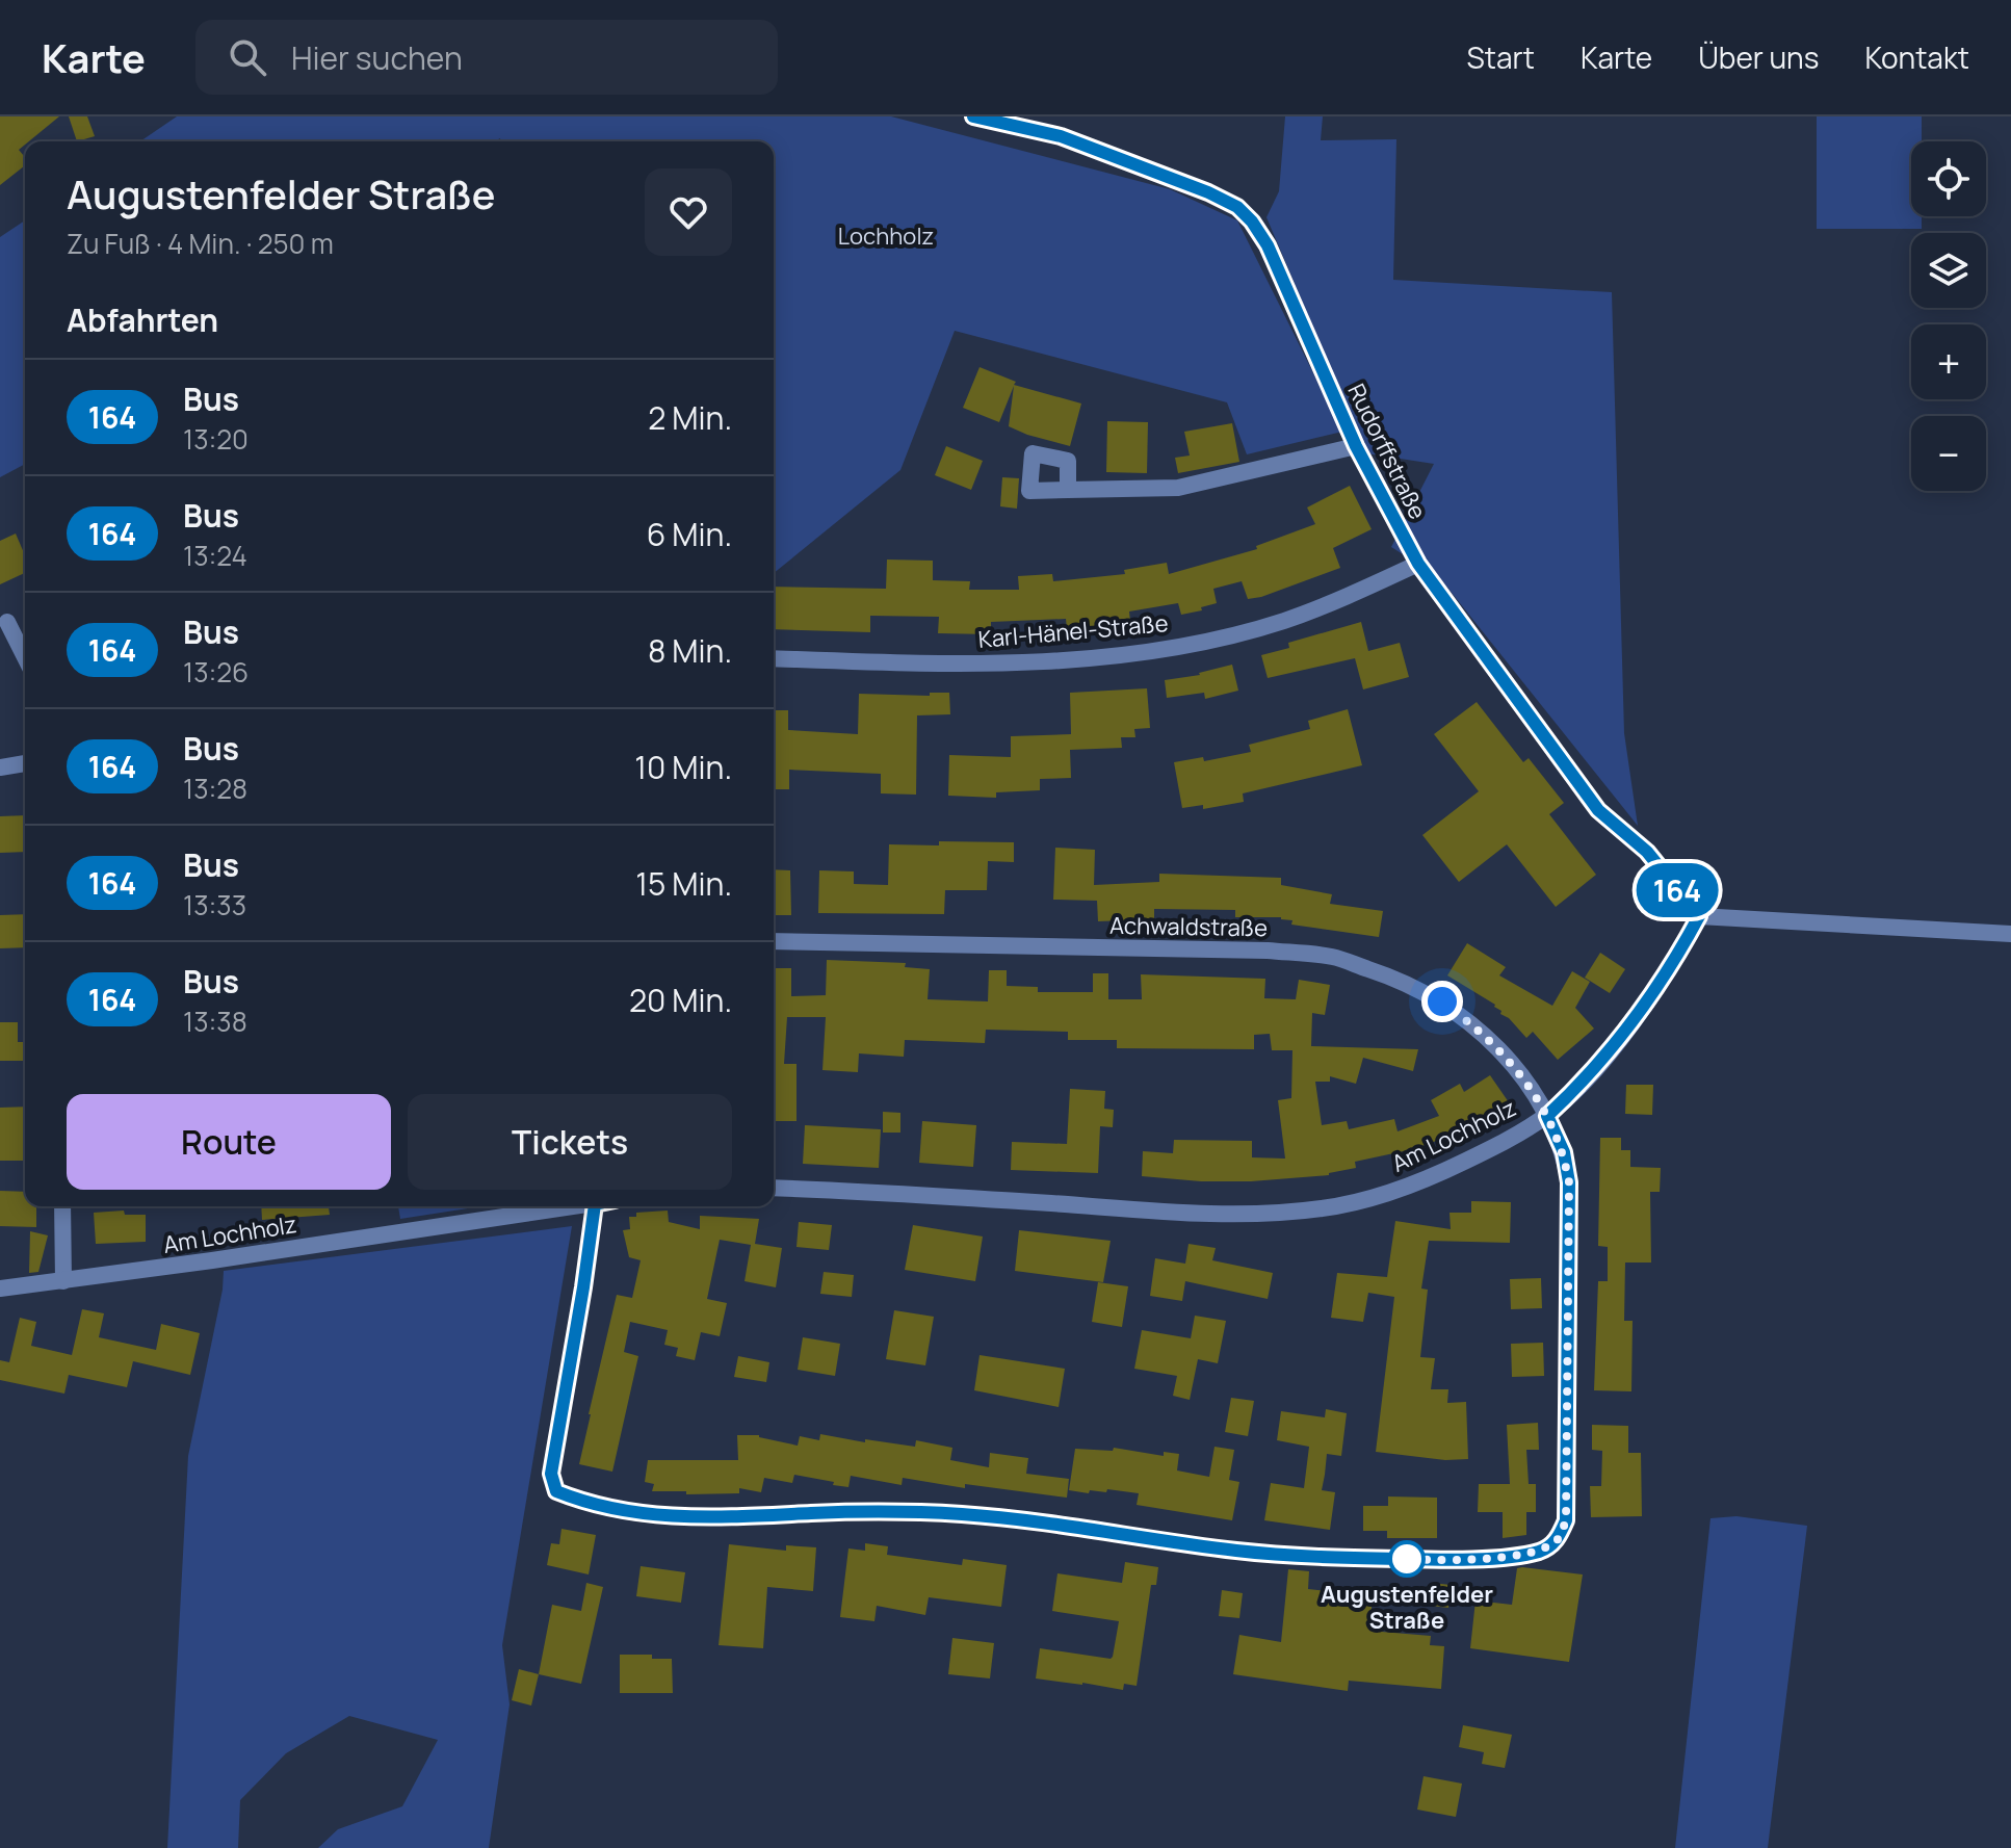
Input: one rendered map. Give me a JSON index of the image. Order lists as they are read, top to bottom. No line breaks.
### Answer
{"streets":{"street":["Rudorffstraße","Karl-Hänel-Straße","Achwaldstraße","Am Lochholz"]},"crossings":[["Rudorffstraße","Karl-Hänel-Straße"],["Rudorffstraße","Am Lochholz"],["Achwaldstraße","Am Lochholz"]],"parks":["Lochholz"],"places":["Augustenfelder Straße"],"lines":["bus line 164"],"page":{"header":"Karte","search":"Hier suchen","nav":["Start","Karte","Über uns","Kontakt"],"on_map":"164","map_buttons":["+","−"],"heading":[["Augustenfelder Straße","Zu Fuß · 4 Min. · 250 m"],"Abfahrten"],"list":[{"mark":"164","name":"Bus","note":"13:20","value":"2 Min."},{"mark":"164","name":"Bus","note":"13:24","value":"6 Min."},{"mark":"164","name":"Bus","note":"13:26","value":"8 Min."},{"mark":"164","name":"Bus","note":"13:28","value":"10 Min."},{"mark":"164","name":"Bus","note":"13:33","value":"15 Min."},{"mark":"164","name":"Bus","note":"13:38","value":"20 Min."}],"buttons":["Route","Tickets"]}}
